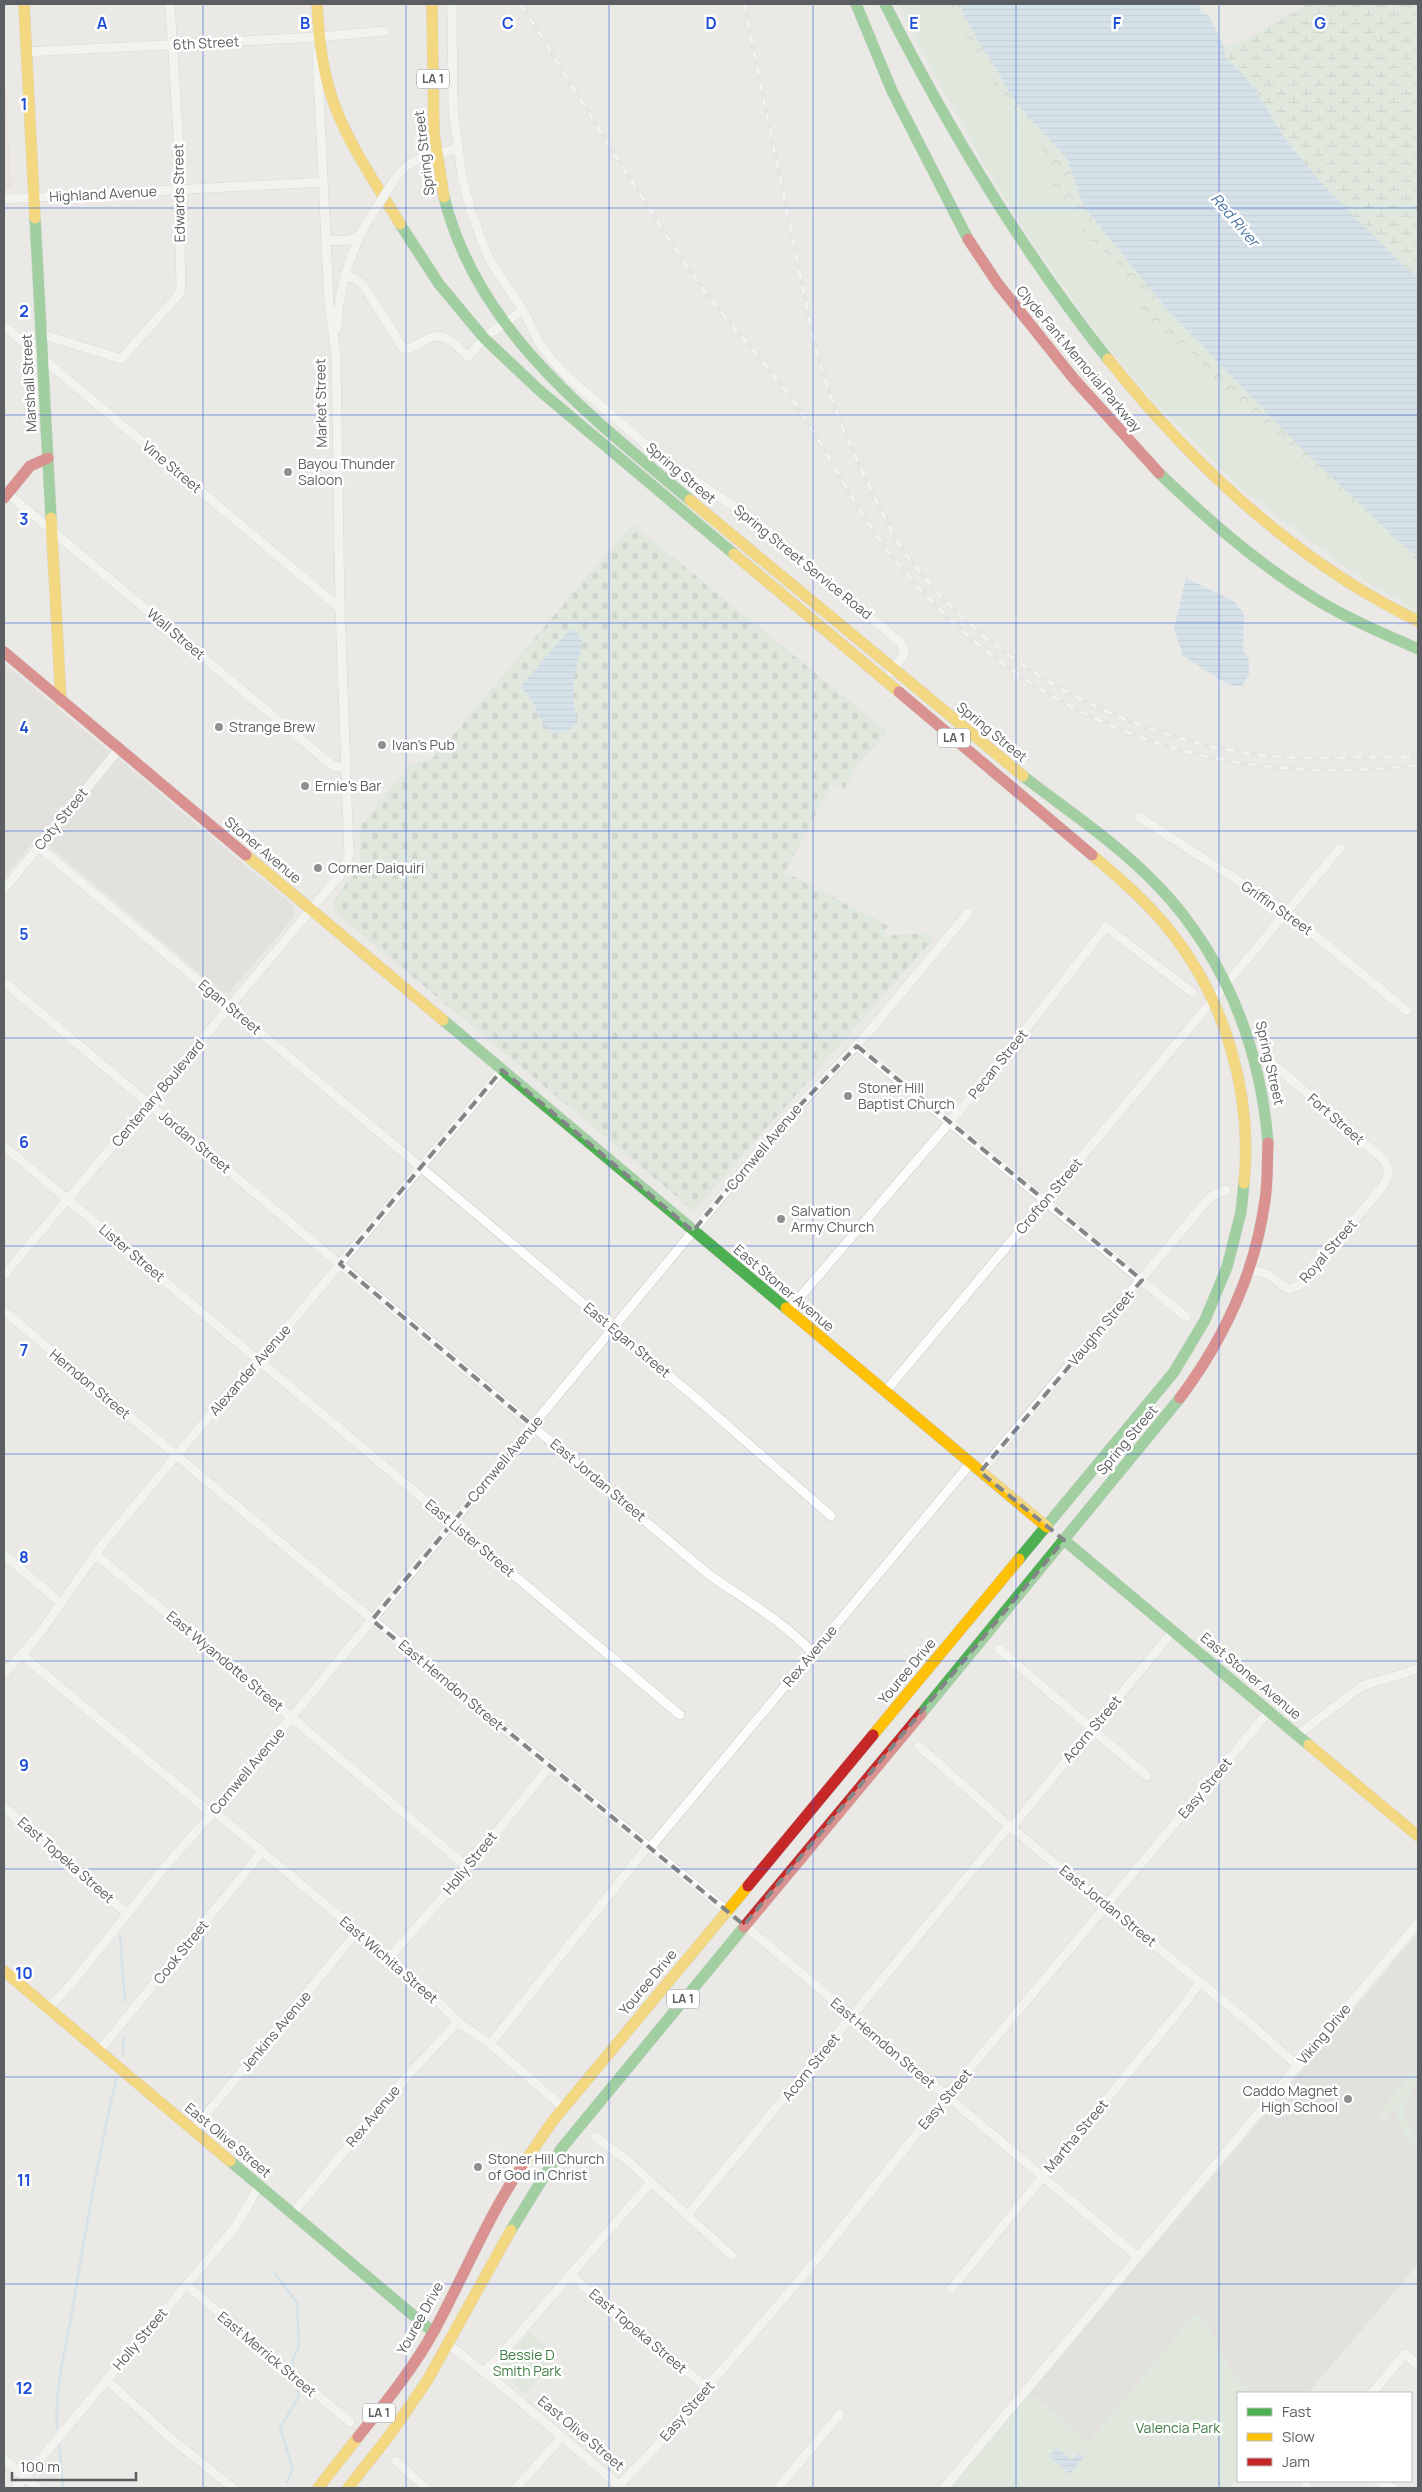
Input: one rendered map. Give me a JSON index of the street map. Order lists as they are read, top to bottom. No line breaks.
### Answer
{"streets":{"main road":["LA 1","Spring Street","Clyde Fant Memorial Parkway","Marshall Street","Market Street","Stoner Avenue","East Stoner Avenue","Youree Drive","East Olive Street"],"street":["6th Street","Edwards Street","Highland Avenue","Vine Street","Spring Street Service Road","Wall Street","Coty Street","Griffin Street","Egan Street","Pecan Street","Centenary Boulevard","Fort Street","Jordan Street","Cornwell Avenue","Crofton Street","Royal Street","Lister Street","Vaughn Street","East Egan Street","Alexander Avenue","Herndon Street","East Jordan Street","East Lister Street","Rex Avenue","East Wyandotte Street","East Herndon Street","Acorn Street","Easy Street","East Topeka Street","Holly Street","Cook Street","East Wichita Street","Jenkins Avenue","Viking Drive","Martha Street","East Merrick Street"]},"crossings":[["6th Street","Spring Street"],["6th Street","Edwards Street"],["6th Street","Marshall Street"],["6th Street","Market Street"],["LA 1","Spring Street"],["LA 1","East Stoner Avenue"],["LA 1","East Herndon Street"],["LA 1","East Olive Street"],["Spring Street","Market Street"],["Spring Street","Spring Street Service Road"],["Spring Street","Crofton Street"],["Spring Street","Royal Street"],["Spring Street","East Stoner Avenue"],["Spring Street","Youree Drive"],["Edwards Street","Highland Avenue"],["Edwards Street","Marshall Street"],["Highland Avenue","Marshall Street"],["Highland Avenue","Market Street"],["Marshall Street","Vine Street"],["Marshall Street","Wall Street"],["Marshall Street","Stoner Avenue"],["Market Street","Vine Street"],["Market Street","Wall Street"],["Market Street","Stoner Avenue"],["Market Street","Centenary Boulevard"],["Coty Street","Stoner Avenue"],["Coty Street","Egan Street"],["Stoner Avenue","Centenary Boulevard"],["Stoner Avenue","East Stoner Avenue"],["Stoner Avenue","Alexander Avenue"],["Egan Street","Centenary Boulevard"],["Egan Street","East Egan Street"],["Egan Street","Alexander Avenue"],["Pecan Street","East Stoner Avenue"],["Centenary Boulevard","Jordan Street"],["Centenary Boulevard","Lister Street"],["Fort Street","Royal Street"],["Jordan Street","Alexander Avenue"],["Jordan Street","East Jordan Street"],["Cornwell Avenue","East Stoner Avenue"],["Cornwell Avenue","East Egan Street"],["Cornwell Avenue","East Jordan Street"],["Cornwell Avenue","East Lister Street"],["Cornwell Avenue","East Wyandotte Street"],["Cornwell Avenue","East Herndon Street"],["Cornwell Avenue","East Topeka Street"],["Cornwell Avenue","East Wichita Street"],["Cornwell Avenue","East Olive Street"],["Crofton Street","East Stoner Avenue"],["Lister Street","Alexander Avenue"],["Lister Street","East Lister Street"],["East Stoner Avenue","Vaughn Street"],["East Stoner Avenue","Alexander Avenue"],["East Stoner Avenue","Rex Avenue"],["East Stoner Avenue","Youree Drive"],["East Stoner Avenue","Acorn Street"],["East Stoner Avenue","Easy Street"],["East Egan Street","Alexander Avenue"],["Alexander Avenue","Herndon Street"],["Alexander Avenue","East Jordan Street"],["Alexander Avenue","East Lister Street"],["Alexander Avenue","East Wyandotte Street"],["Alexander Avenue","East Herndon Street"],["Alexander Avenue","East Wichita Street"],["Herndon Street","East Herndon Street"],["East Jordan Street","Rex Avenue"],["East Jordan Street","Acorn Street"],["East Jordan Street","Easy Street"],["East Jordan Street","Viking Drive"],["East Jordan Street","Martha Street"],["Rex Avenue","East Herndon Street"],["Rex Avenue","East Wichita Street"],["Rex Avenue","East Olive Street"],["East Wyandotte Street","Holly Street"],["Youree Drive","East Herndon Street"],["Youree Drive","East Wichita Street"],["Youree Drive","East Olive Street"],["East Herndon Street","Acorn Street"],["East Herndon Street","Easy Street"],["East Herndon Street","Holly Street"],["East Herndon Street","Viking Drive"],["East Herndon Street","Martha Street"],["Easy Street","East Topeka Street"],["Easy Street","East Olive Street"],["Holly Street","East Wichita Street"],["Holly Street","East Olive Street"],["Holly Street","East Merrick Street"],["Cook Street","East Wichita Street"],["Cook Street","East Olive Street"],["East Wichita Street","Jenkins Avenue"],["Jenkins Avenue","East Olive Street"]],"water":["Red River"],"parks":["Bessie D Smith Park","Valencia Park"],"places":["Bayou Thunder Saloon","Strange Brew","Ivan's Pub","Ernie's Bar","Corner Daiquiri","Stoner Hill Baptist Church","Salvation Army Church","Caddo Magnet High School","Stoner Hill Church of God in Christ"],"legend":["Fast","Slow","Jam"],"scale_bar":"100 m","grid":{"columns":["A","B","C","D","E","F","G"],"rows":["1","2","3","4","5","6","7","8","9","10","11","12"]}}
